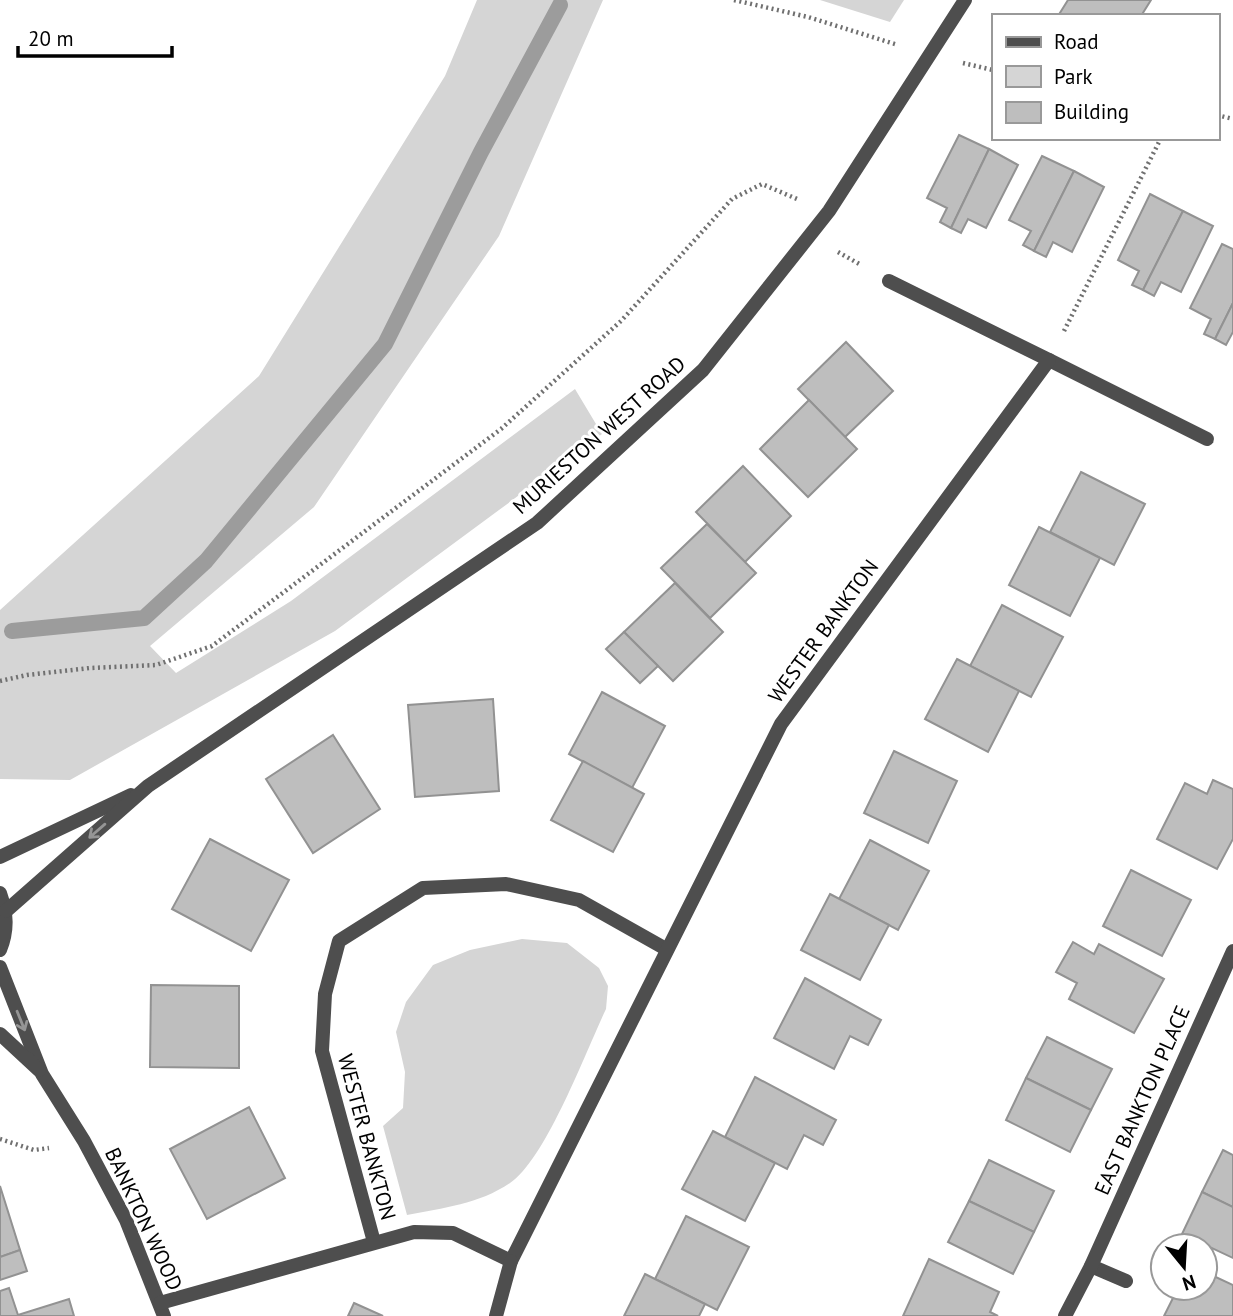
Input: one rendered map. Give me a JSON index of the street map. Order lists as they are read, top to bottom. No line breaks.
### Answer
{"streets":{"street":["MURIESTON WEST ROAD","WESTER BANKTON","EAST BANKTON PLACE","BANKTON WOOD"]},"crossings":[["WESTER BANKTON","BANKTON WOOD"]],"legend":["Road","Park","Building"],"scale_bar":"20 m","north":"bottom"}
